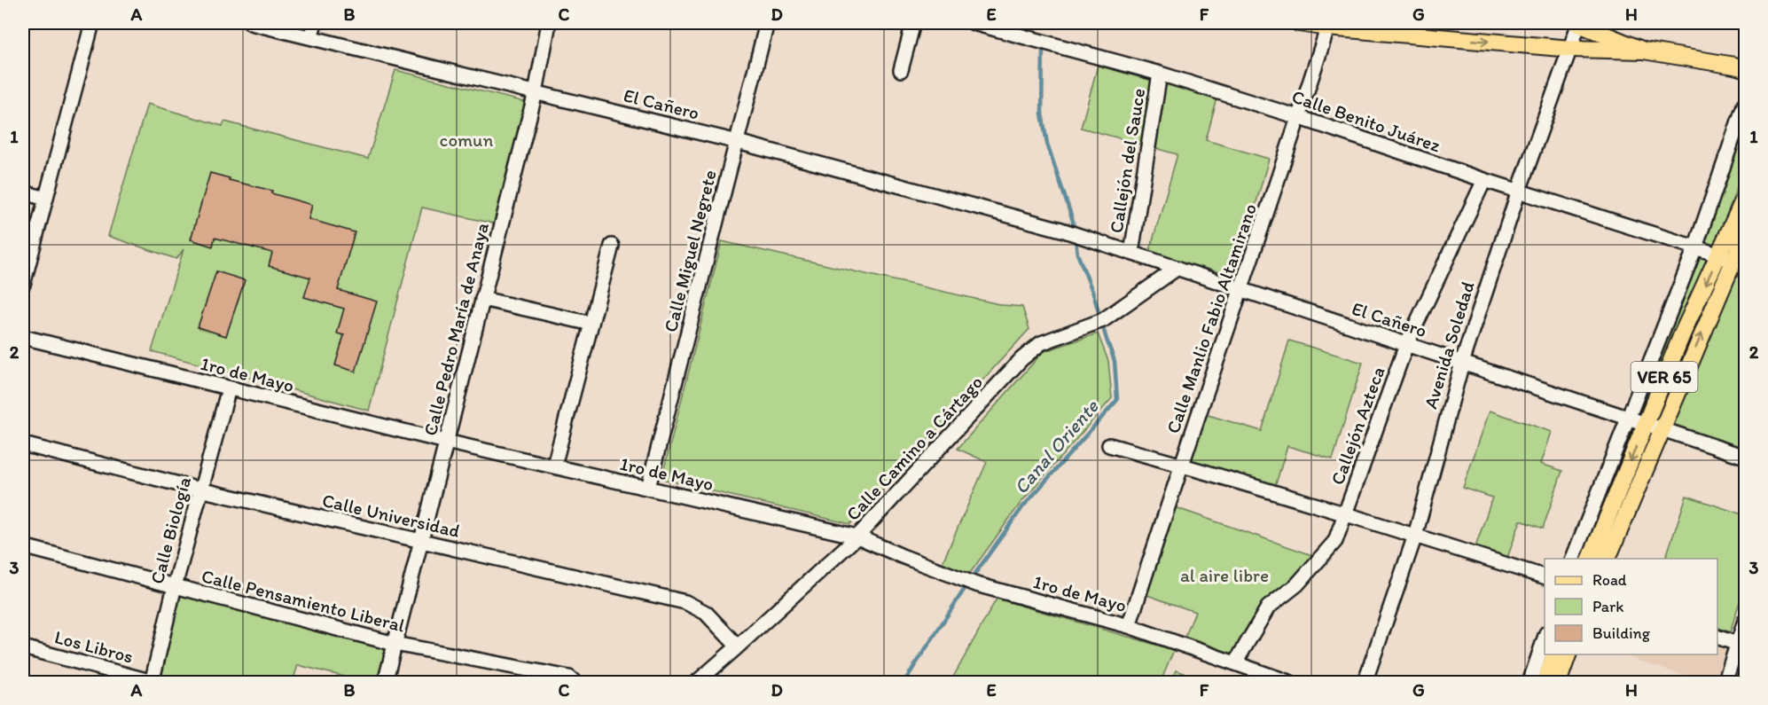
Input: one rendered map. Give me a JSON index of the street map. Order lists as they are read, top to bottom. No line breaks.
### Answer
{"streets":{"main road":["VER 65"],"street":["El Cañero","Calle Benito Juárez","Callejón del Sauce","Calle Miguel Negrete","Calle Manlio Fabio Altamirano","Calle Pedro María de Anaya","Avenida Soledad","1ro de Mayo","Callejón Azteca","Calle Camino a Cártago","Calle Universidad","Calle Biología","Calle Pensamiento Liberal","Los Libros"]},"crossings":[["El Cañero","Callejón del Sauce"],["El Cañero","Calle Miguel Negrete"],["El Cañero","Calle Manlio Fabio Altamirano"],["El Cañero","Calle Pedro María de Anaya"],["El Cañero","Avenida Soledad"],["El Cañero","VER 65"],["El Cañero","Callejón Azteca"],["El Cañero","Calle Camino a Cártago"],["Calle Benito Juárez","Callejón del Sauce"],["Calle Benito Juárez","Calle Manlio Fabio Altamirano"],["Calle Benito Juárez","Avenida Soledad"],["Calle Benito Juárez","VER 65"],["Calle Benito Juárez","Callejón Azteca"],["Calle Miguel Negrete","1ro de Mayo"],["Calle Manlio Fabio Altamirano","1ro de Mayo"],["Calle Pedro María de Anaya","1ro de Mayo"],["Calle Pedro María de Anaya","Calle Universidad"],["Calle Pedro María de Anaya","Calle Pensamiento Liberal"],["1ro de Mayo","Callejón Azteca"],["1ro de Mayo","Calle Camino a Cártago"],["1ro de Mayo","Calle Biología"],["Calle Camino a Cártago","Calle Universidad"],["Calle Universidad","Calle Biología"],["Calle Biología","Calle Pensamiento Liberal"],["Calle Biología","Los Libros"]],"water":["Canal Oriente"],"parks":["comun","al aire libre"],"legend":["Road","Park","Building"],"grid":{"columns":["A","B","C","D","E","F","G","H"],"rows":["1","2","3"]}}
